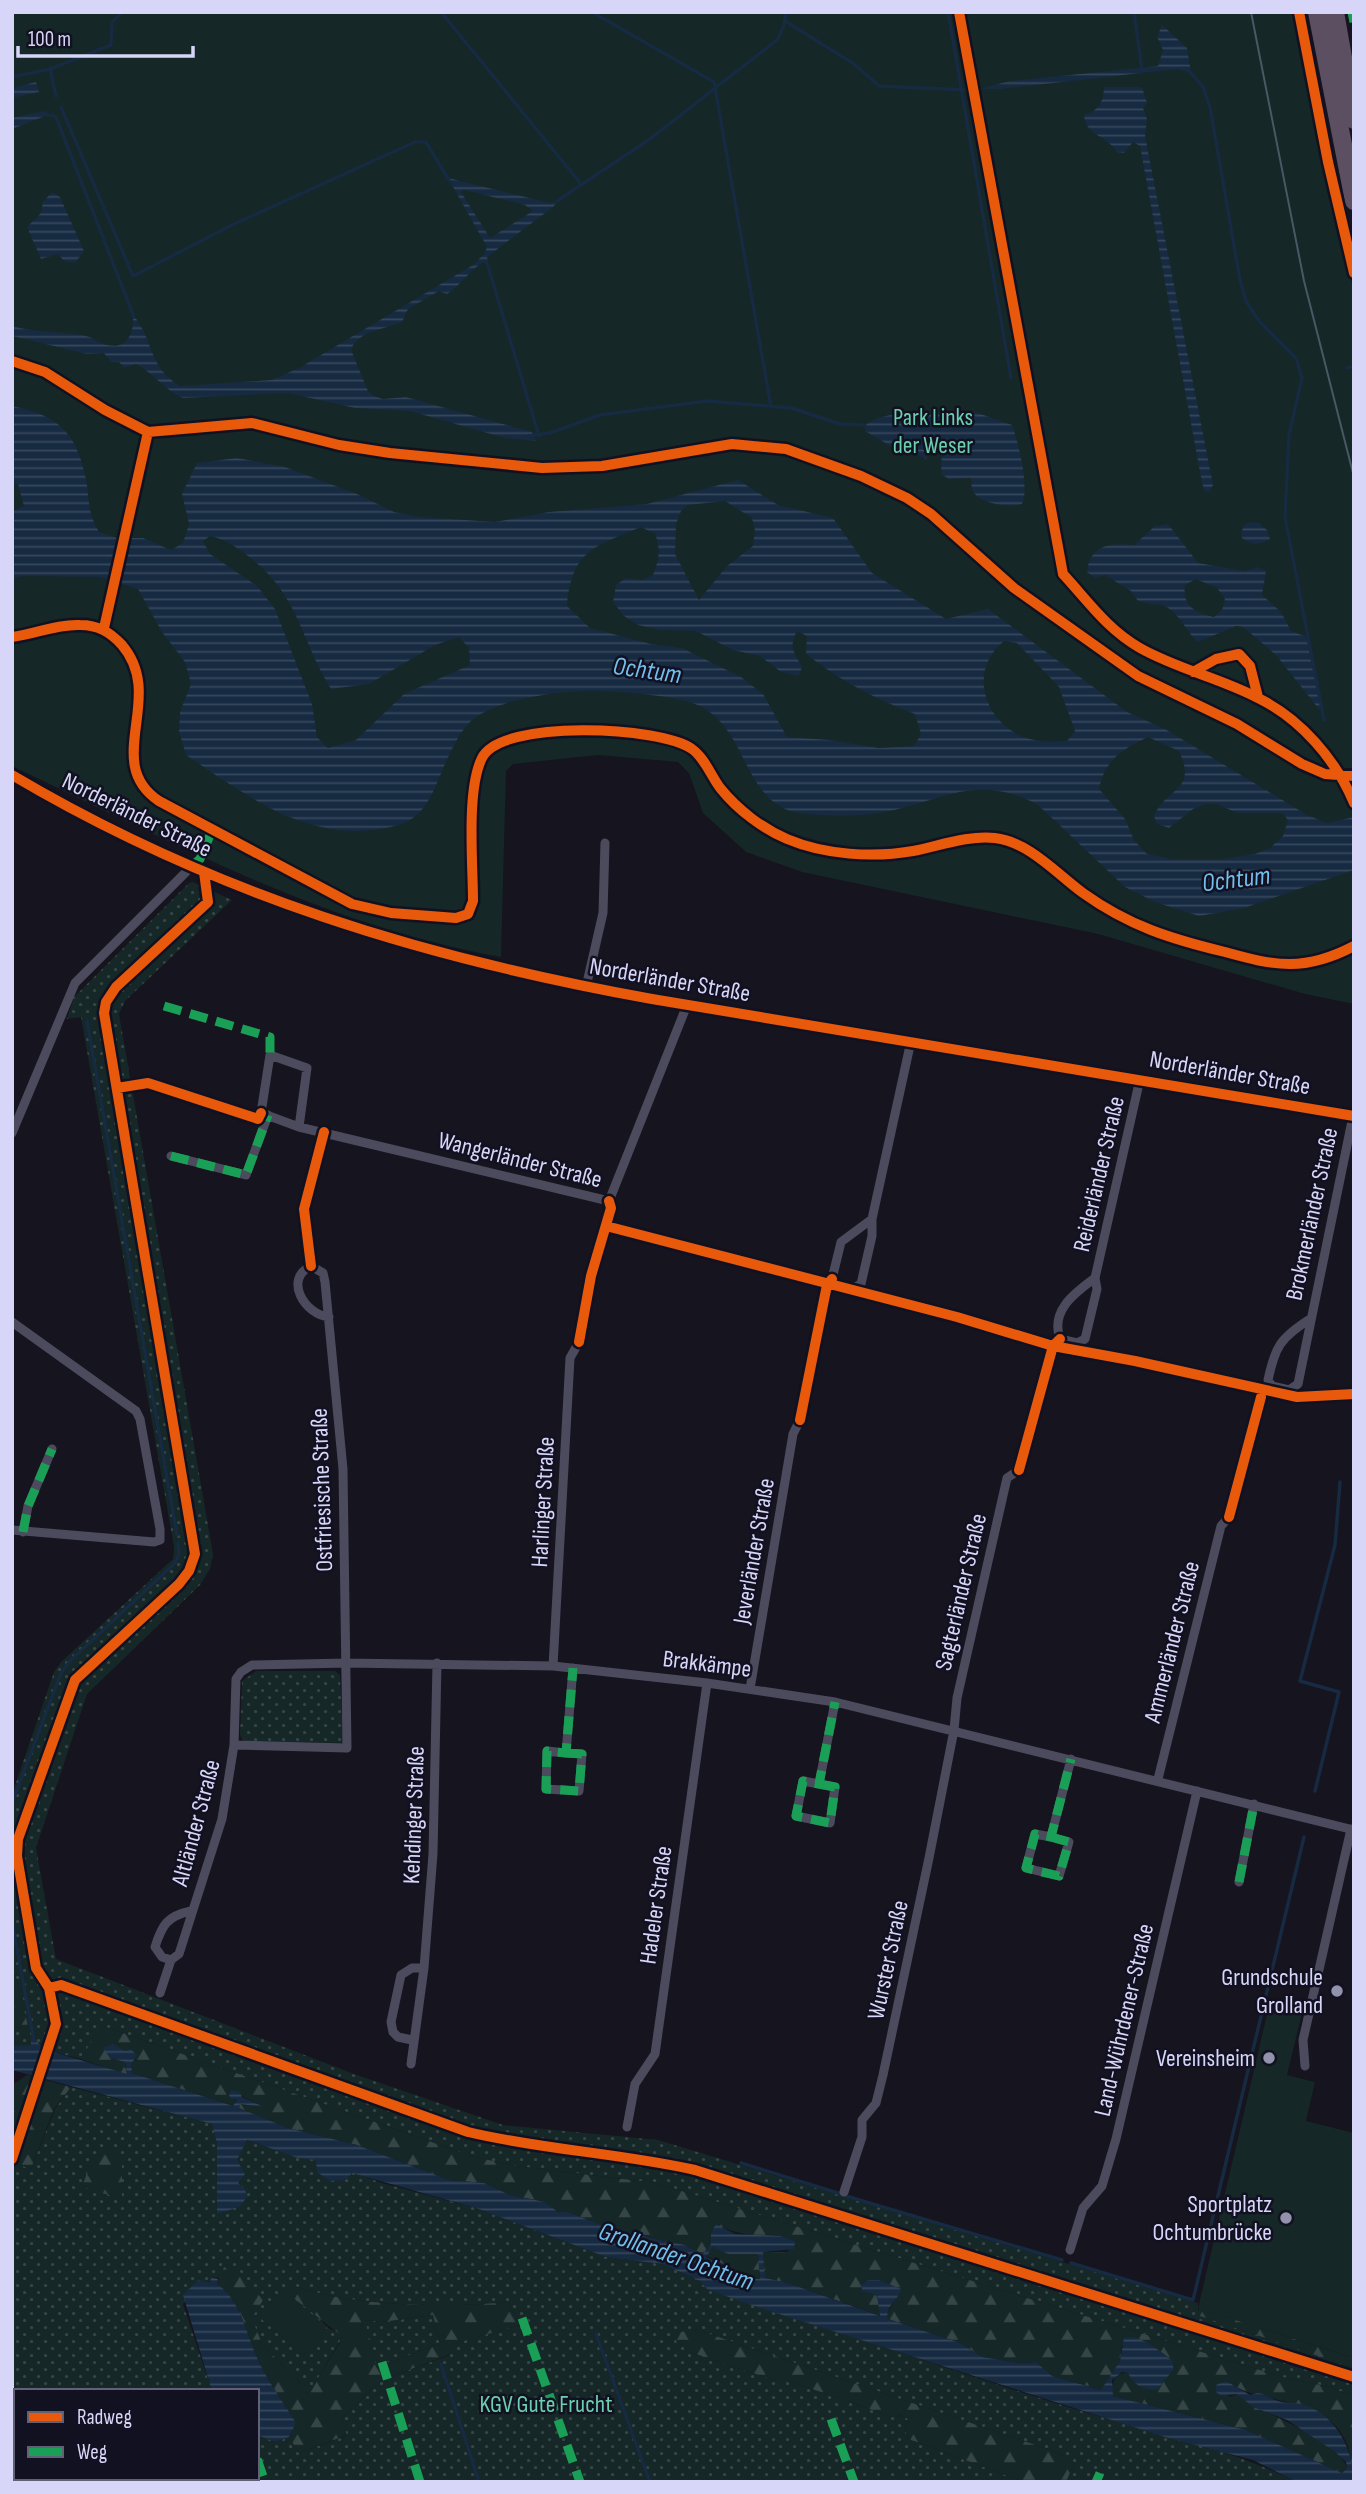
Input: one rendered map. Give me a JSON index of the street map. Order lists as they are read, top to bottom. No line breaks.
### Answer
{"streets":{"street":["Norderländer Straße","Wangerländer Straße","Reiderländer Straße","Brokmerländer Straße","Ostfriesische Straße","Harlinger Straße","Jeverländer Straße","Sagterländer Straße","Ammerländer Straße","Brakkämpe","Kehdinger Straße","Altländer Straße","Hadeler Straße","Wurster Straße","Land-Wührdener-Straße"]},"crossings":[["Norderländer Straße","Wangerländer Straße"],["Norderländer Straße","Reiderländer Straße"],["Norderländer Straße","Brokmerländer Straße"],["Ostfriesische Straße","Brakkämpe"],["Harlinger Straße","Brakkämpe"],["Jeverländer Straße","Brakkämpe"],["Sagterländer Straße","Brakkämpe"],["Sagterländer Straße","Wurster Straße"],["Ammerländer Straße","Brakkämpe"],["Brakkämpe","Kehdinger Straße"],["Brakkämpe","Altländer Straße"],["Brakkämpe","Hadeler Straße"],["Brakkämpe","Wurster Straße"],["Brakkämpe","Land-Wührdener-Straße"]],"water":["Ochtum","Grollander Ochtum"],"parks":["Park Links der Weser","KGV Gute Frucht"],"places":["Grundschule Grolland","Vereinsheim","Sportplatz Ochtumbrücke"],"legend":["Radweg","Weg"],"scale_bar":"100 m"}
